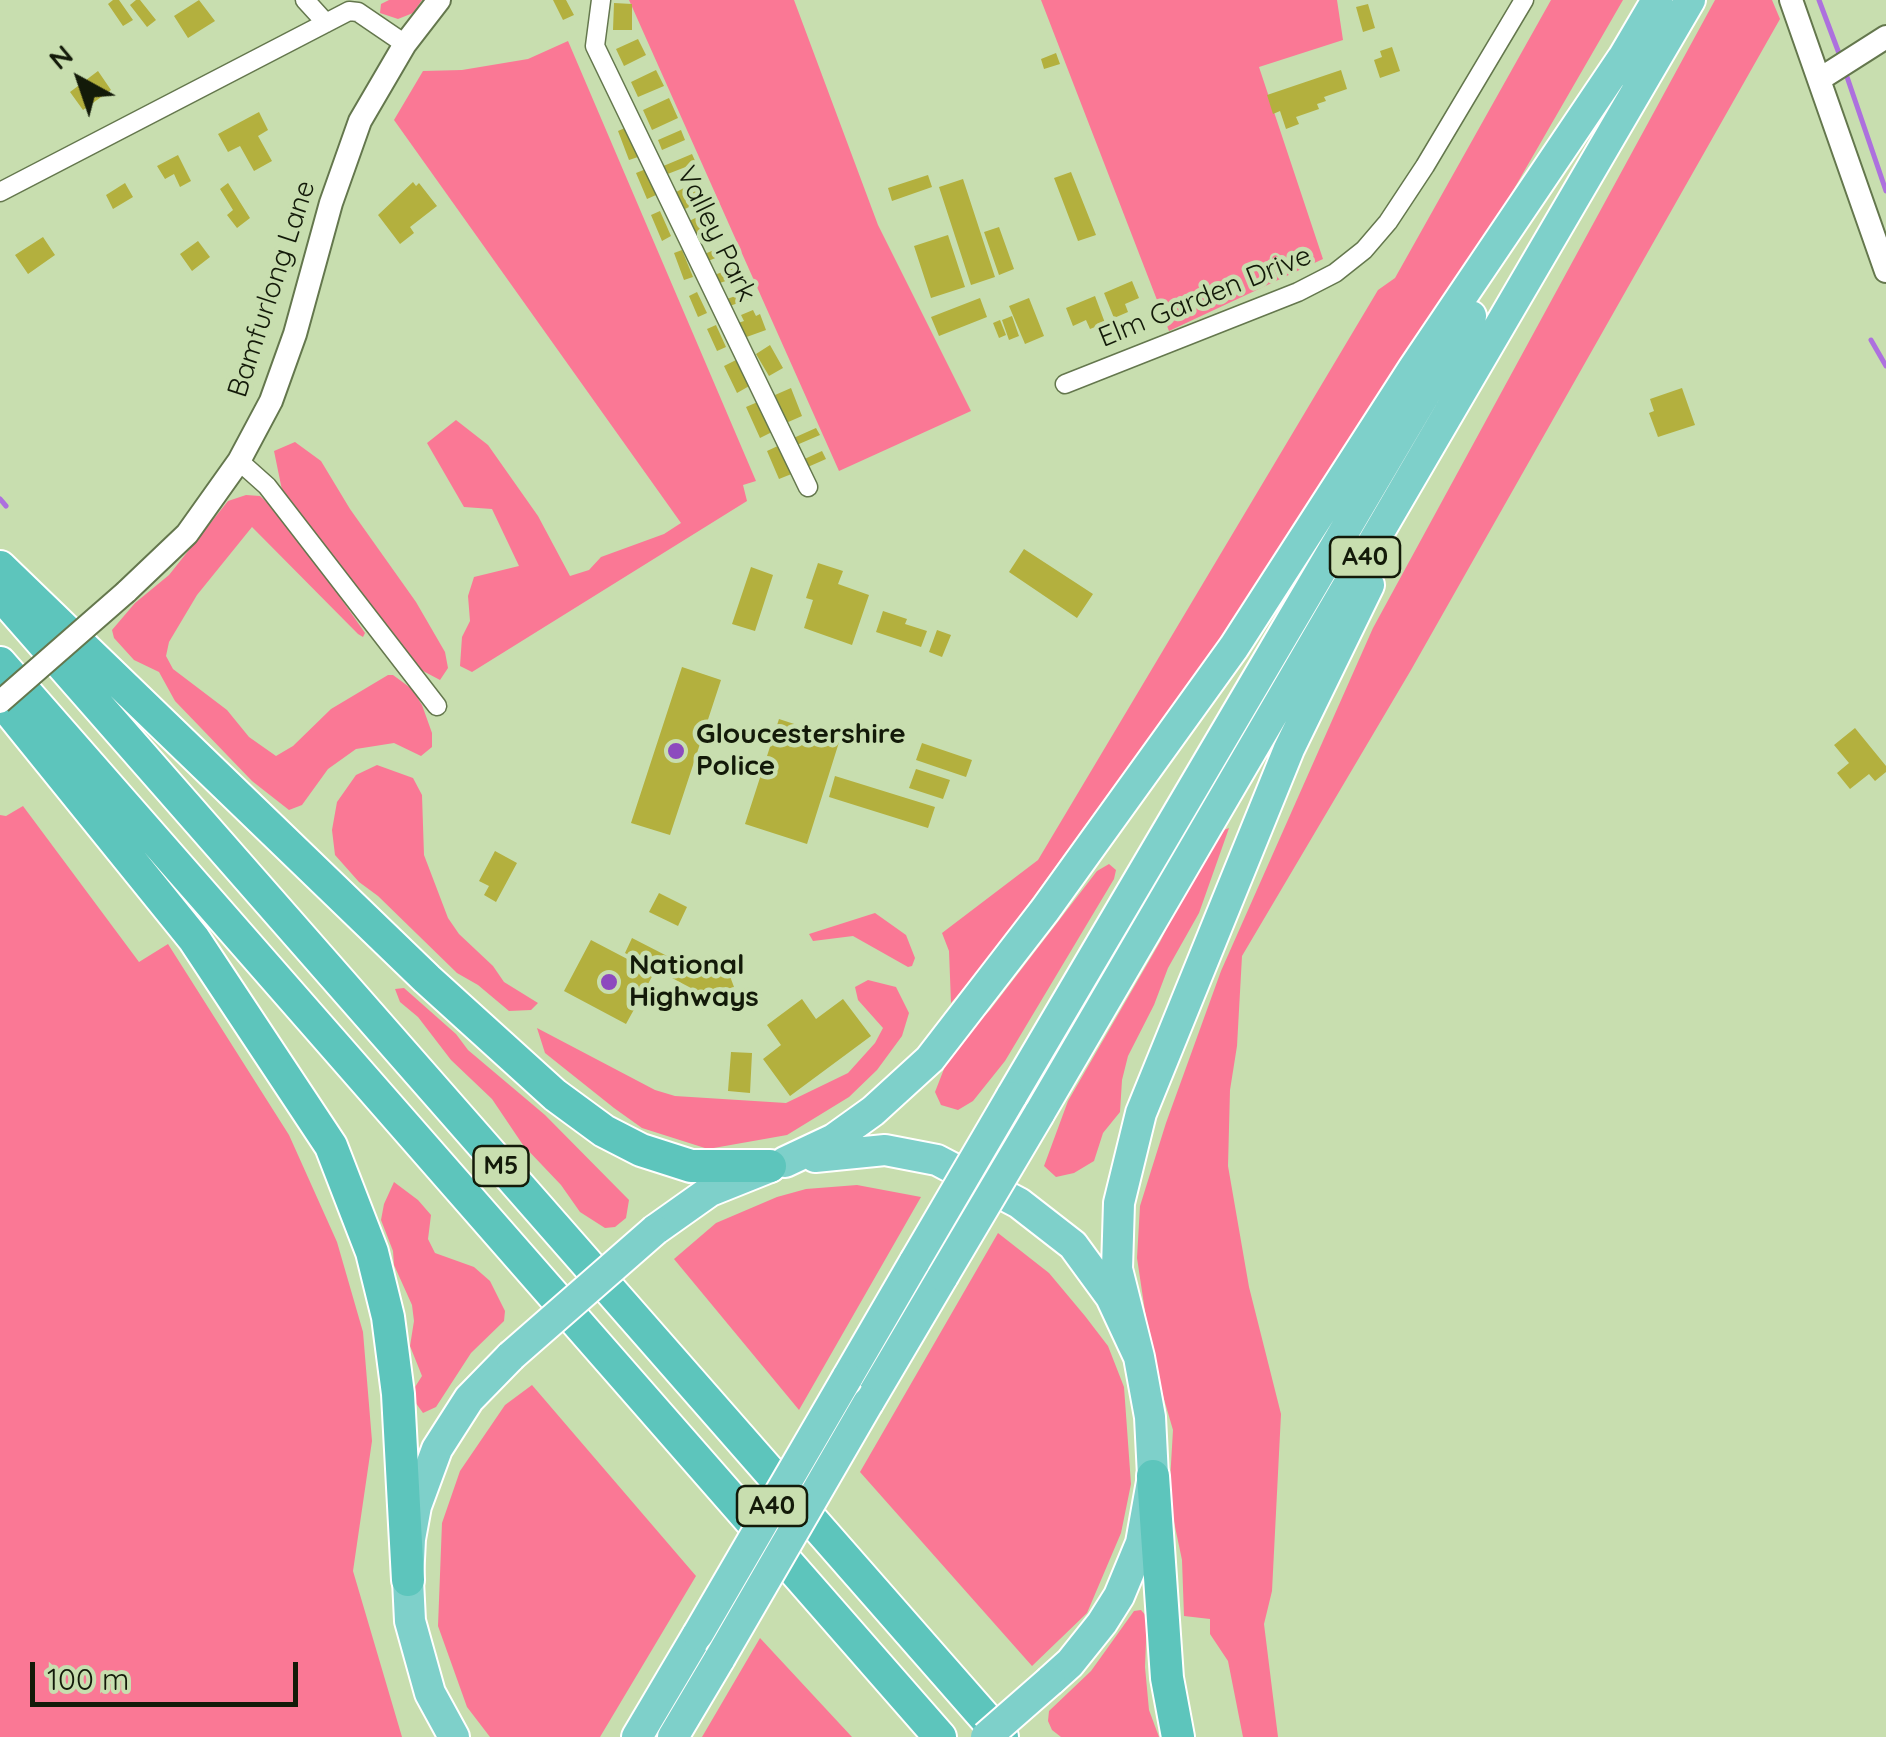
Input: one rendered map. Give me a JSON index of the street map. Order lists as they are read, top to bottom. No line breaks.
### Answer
{"streets":{"highway":["A40","M5"],"street":["Valley Park","Bamfurlong Lane","Elm Garden Drive"]},"places":["Gloucestershire Police","National Highways"],"scale_bar":"100 m","north":"top left"}
